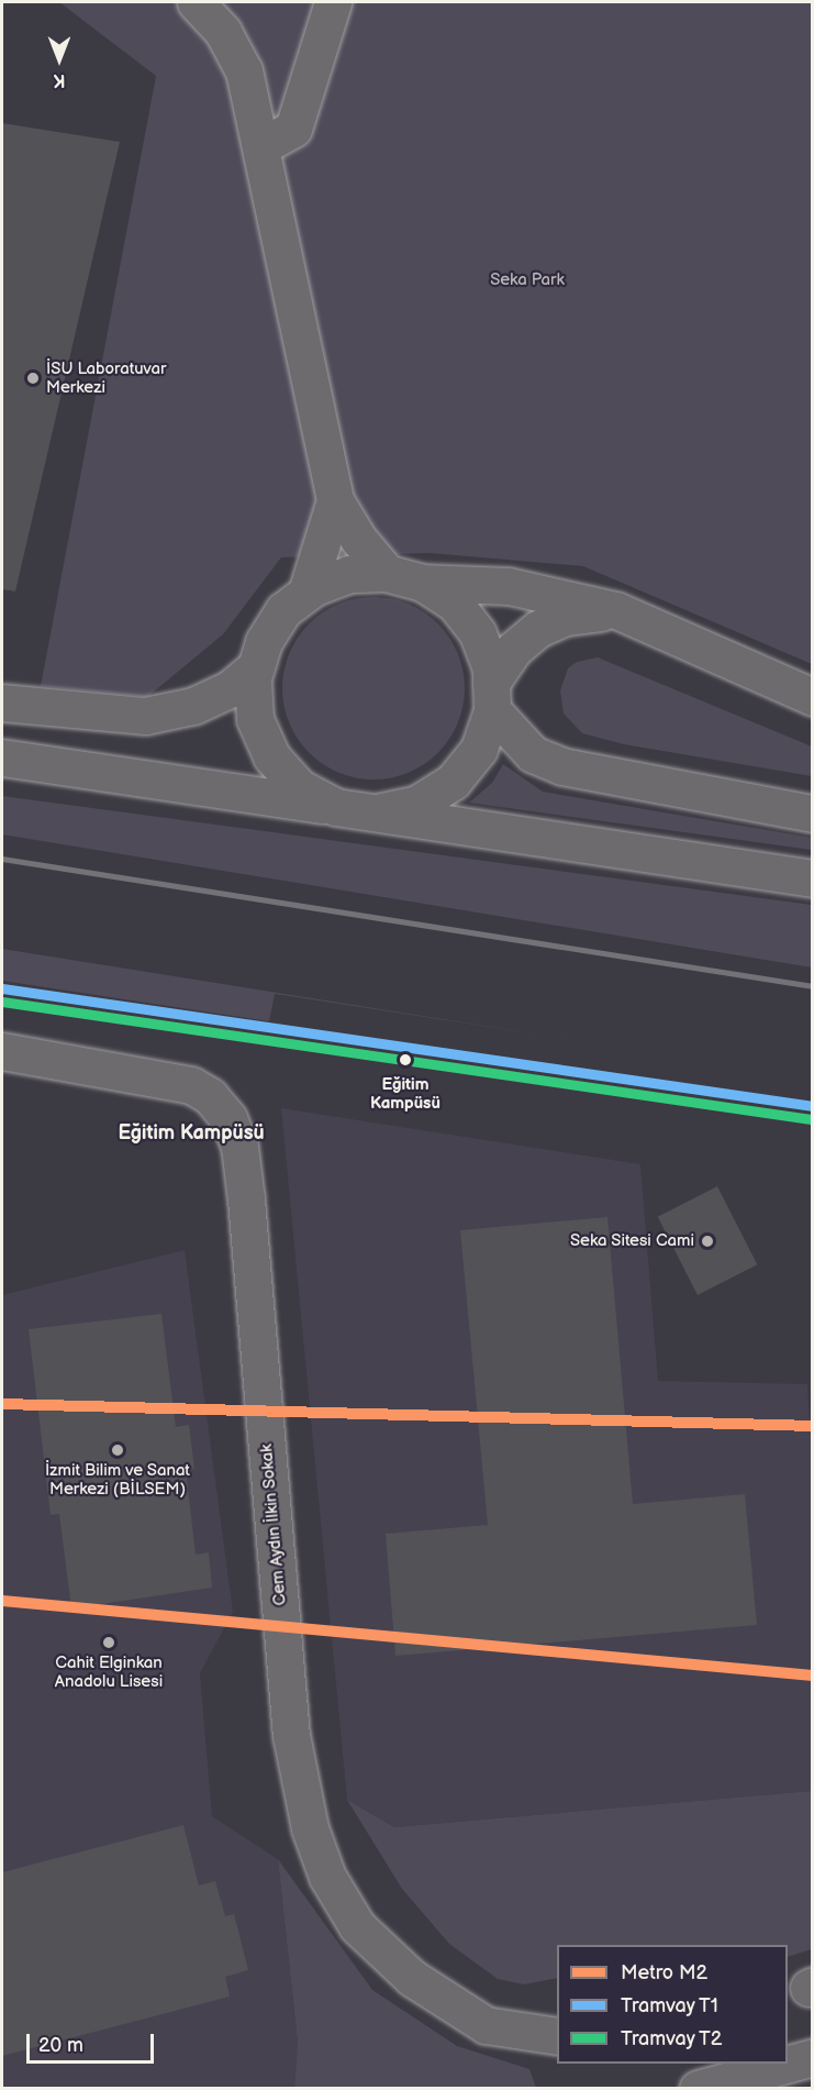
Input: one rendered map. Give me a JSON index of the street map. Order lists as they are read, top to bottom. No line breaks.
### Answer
{"streets":{"main road":["Cem Aydın İlkin Sokak"]},"districts":["Eğitim Kampüsü"],"parks":["Seka Park"],"places":["İSU Laboratuvar Merkezi","Eğitim Kampüsü","Seka Sitesi Cami","İzmit Bilim ve Sanat Merkezi (BİLSEM)","Cahit Elginkan Anadolu Lisesi"],"lines":["tram line T1","tram line T2","metro line M2"],"legend":["Metro M2","Tramvay T1","Tramvay T2"],"scale_bar":"20 m","north":"bottom"}
